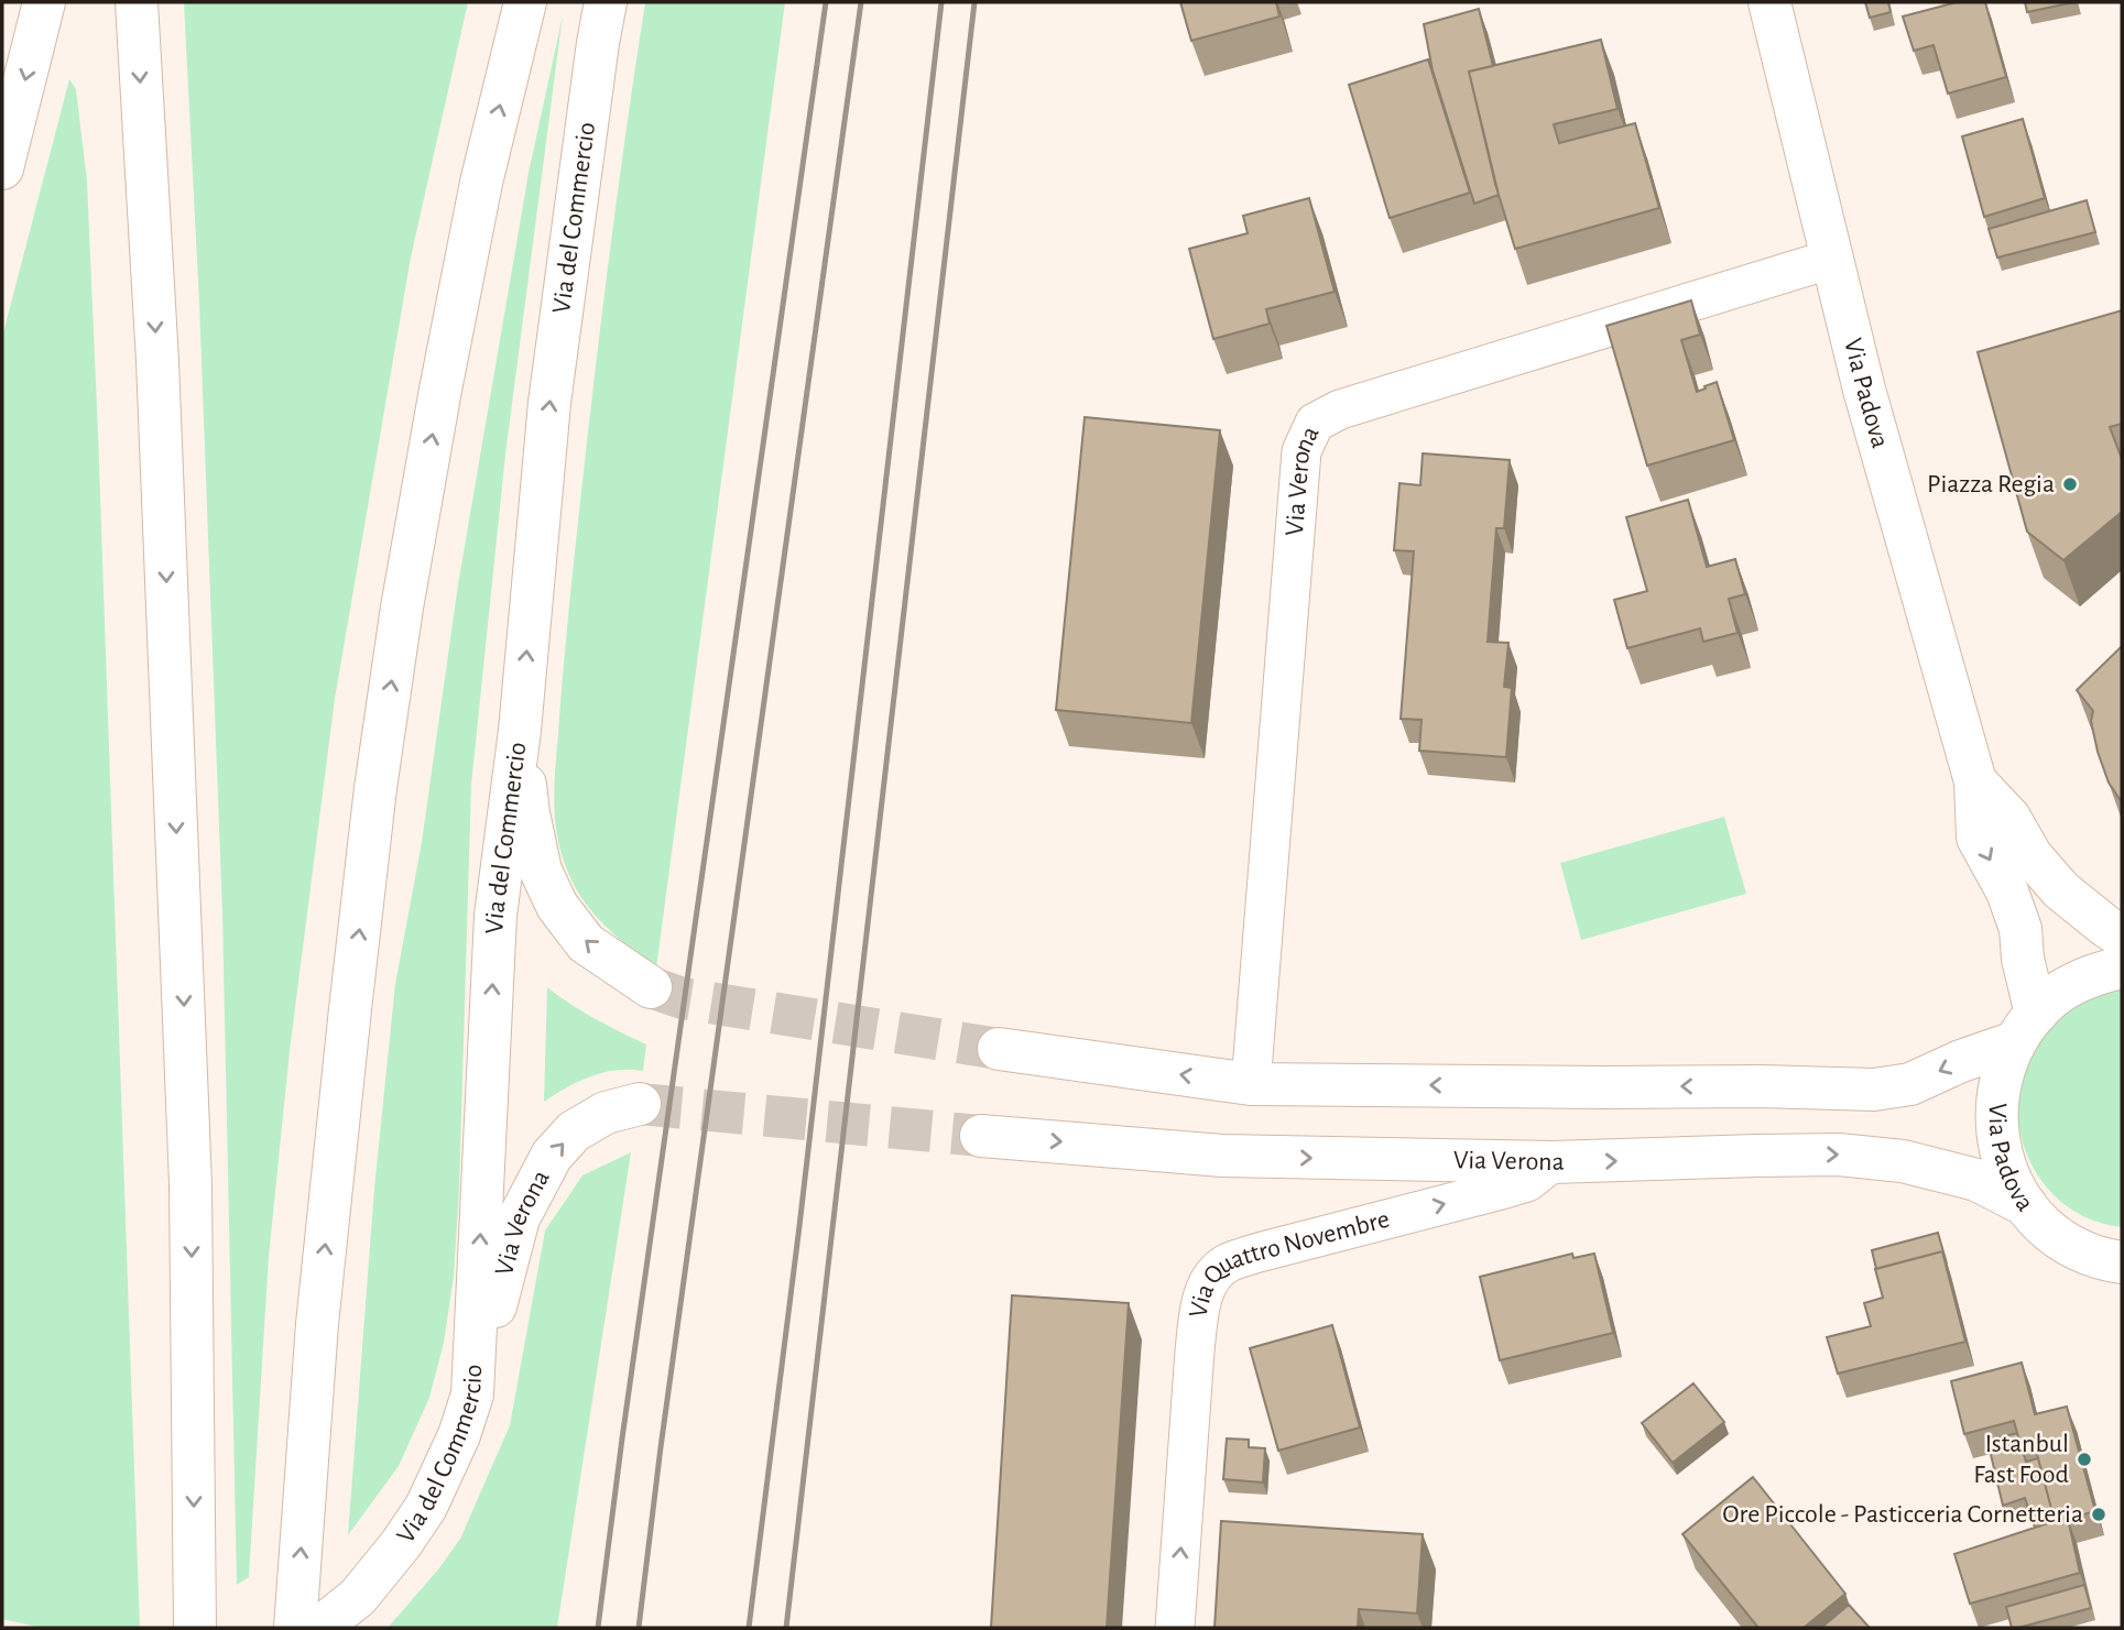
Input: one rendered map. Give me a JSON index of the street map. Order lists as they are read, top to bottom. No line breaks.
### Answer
{"streets":{"main road":["Via del Commercio","Via Padova","Via Verona"],"street":["Via Quattro Novembre"]},"crossings":[["Via del Commercio","Via Verona"],["Via Padova","Via Verona"],["Via Verona","Via Quattro Novembre"]],"one_way":["Via Verona","Via Quattro Novembre"],"places":["Piazza Regia","Istanbul Fast Food","Ore Piccole - Pasticceria Cornetteria"]}
